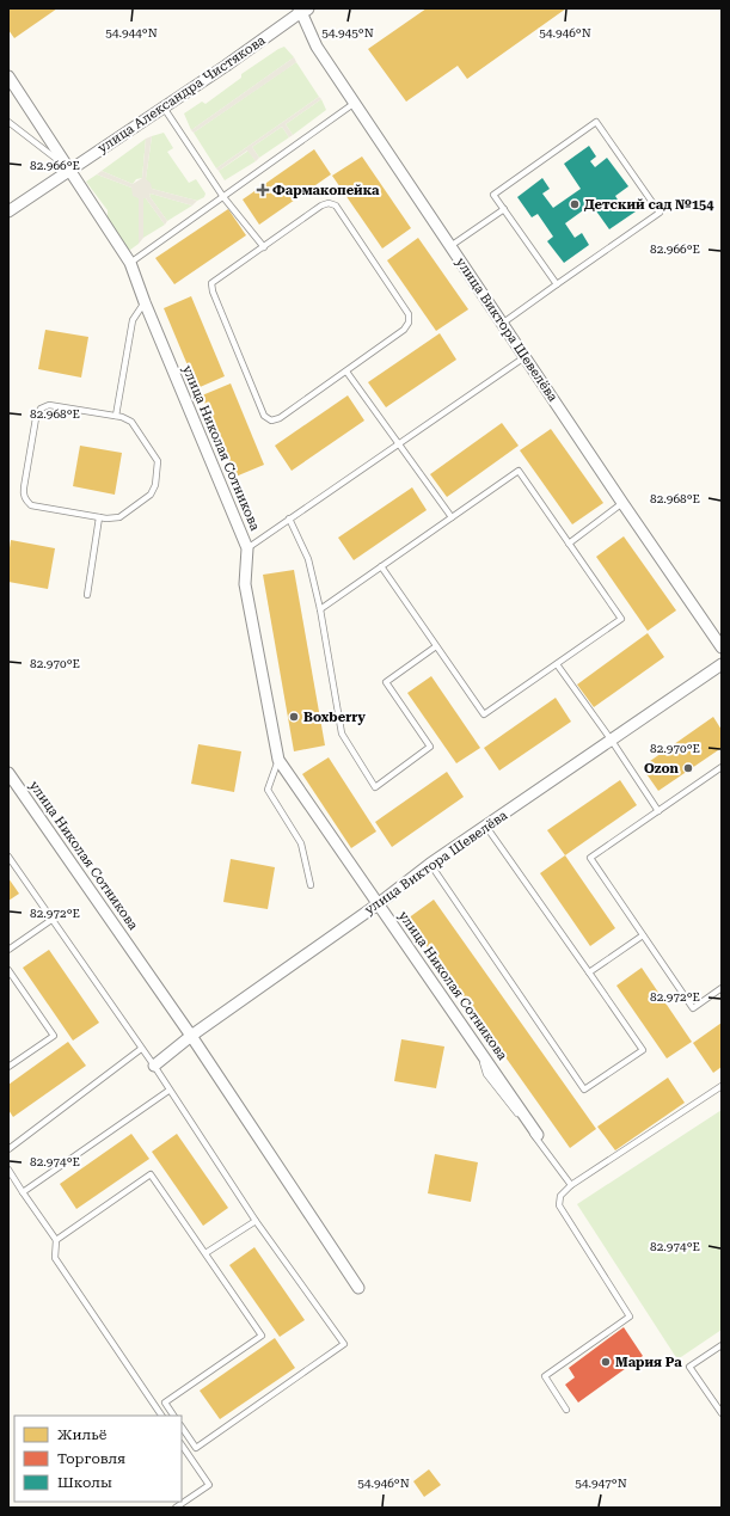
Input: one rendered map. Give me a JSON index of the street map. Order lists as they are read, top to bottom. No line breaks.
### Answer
{"streets":{"street":["улица Александра Чистякова","улица Виктора Шевелёва","улица Николая Сотникова"]},"crossings":[["улица Александра Чистякова","улица Виктора Шевелёва"],["улица Александра Чистякова","улица Николая Сотникова"],["улица Виктора Шевелёва","улица Николая Сотникова"]],"places":{"health":["Фармакопейка"],"other":["Детский сад №154","Boxberry","Ozon","Мария Ра"]},"legend":["Жильё","Торговля","Школы"],"coordinates":["54.944°N","54.945°N","54.946°N","82.966°E","82.968°E","82.970°E","82.972°E","82.974°E","54.947°N"]}
